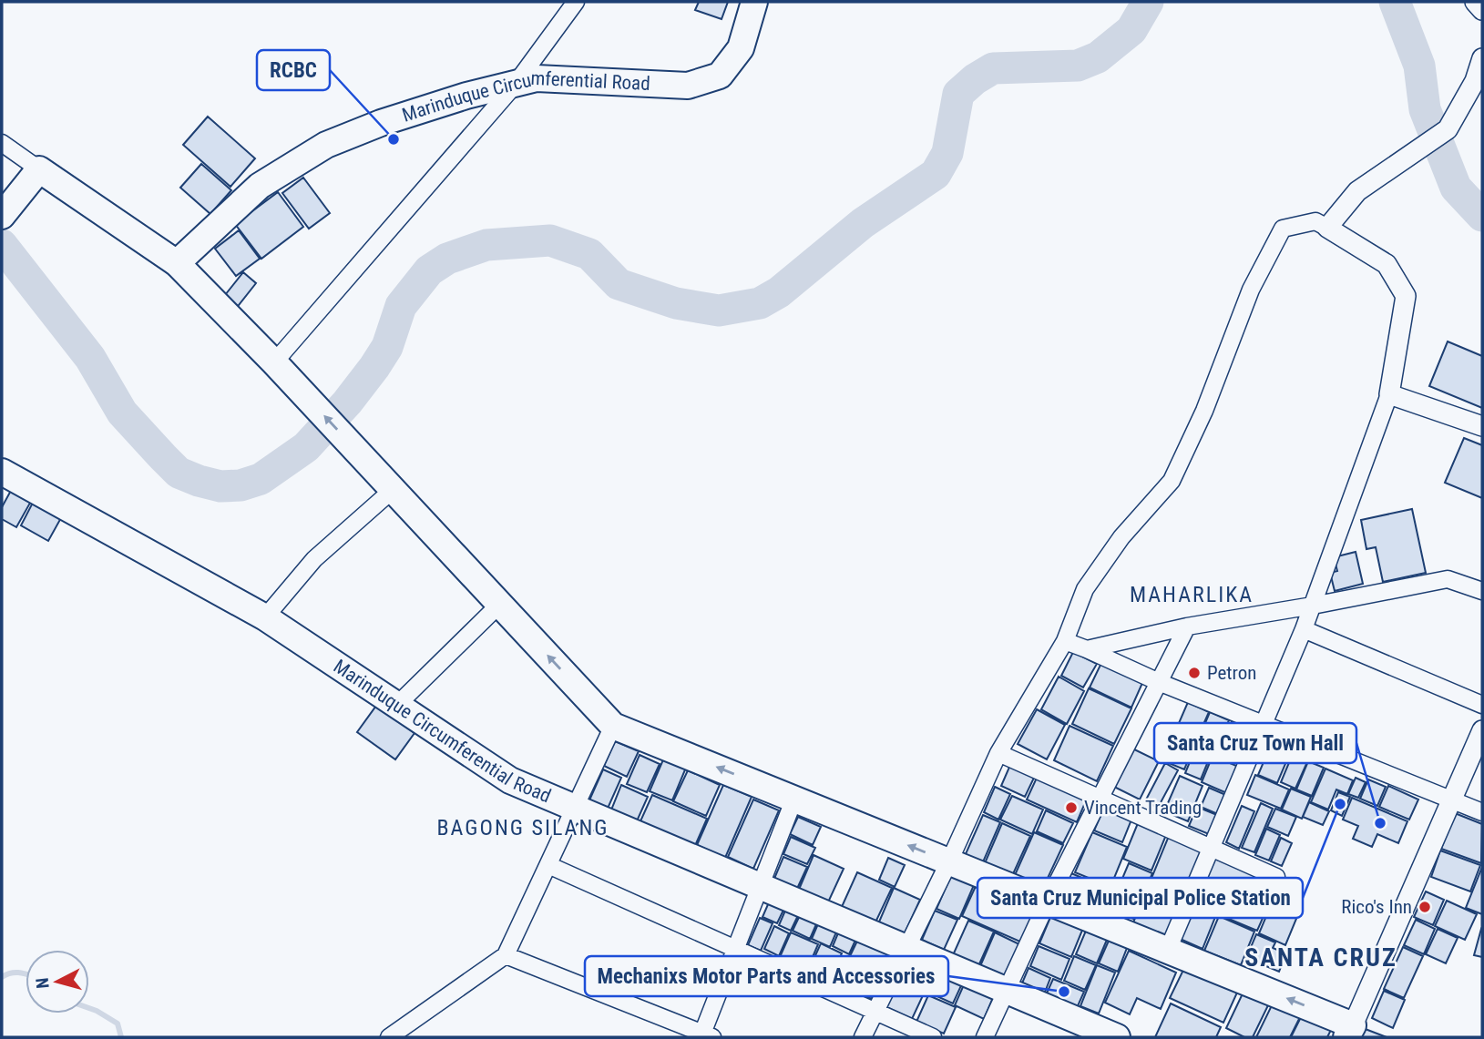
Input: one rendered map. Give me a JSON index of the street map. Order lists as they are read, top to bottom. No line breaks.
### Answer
{"streets":{"main road":["Marinduque Circumferential Road"]},"districts":["MAHARLIKA","BAGONG SILANG","SANTA CRUZ"],"places":["RCBC","Petron","Santa Cruz Municipal Police Station","Vincent Trading","Santa Cruz Town Hall","Rico's Inn","Mechanixs Motor Parts and Accessories"],"north":"left"}
